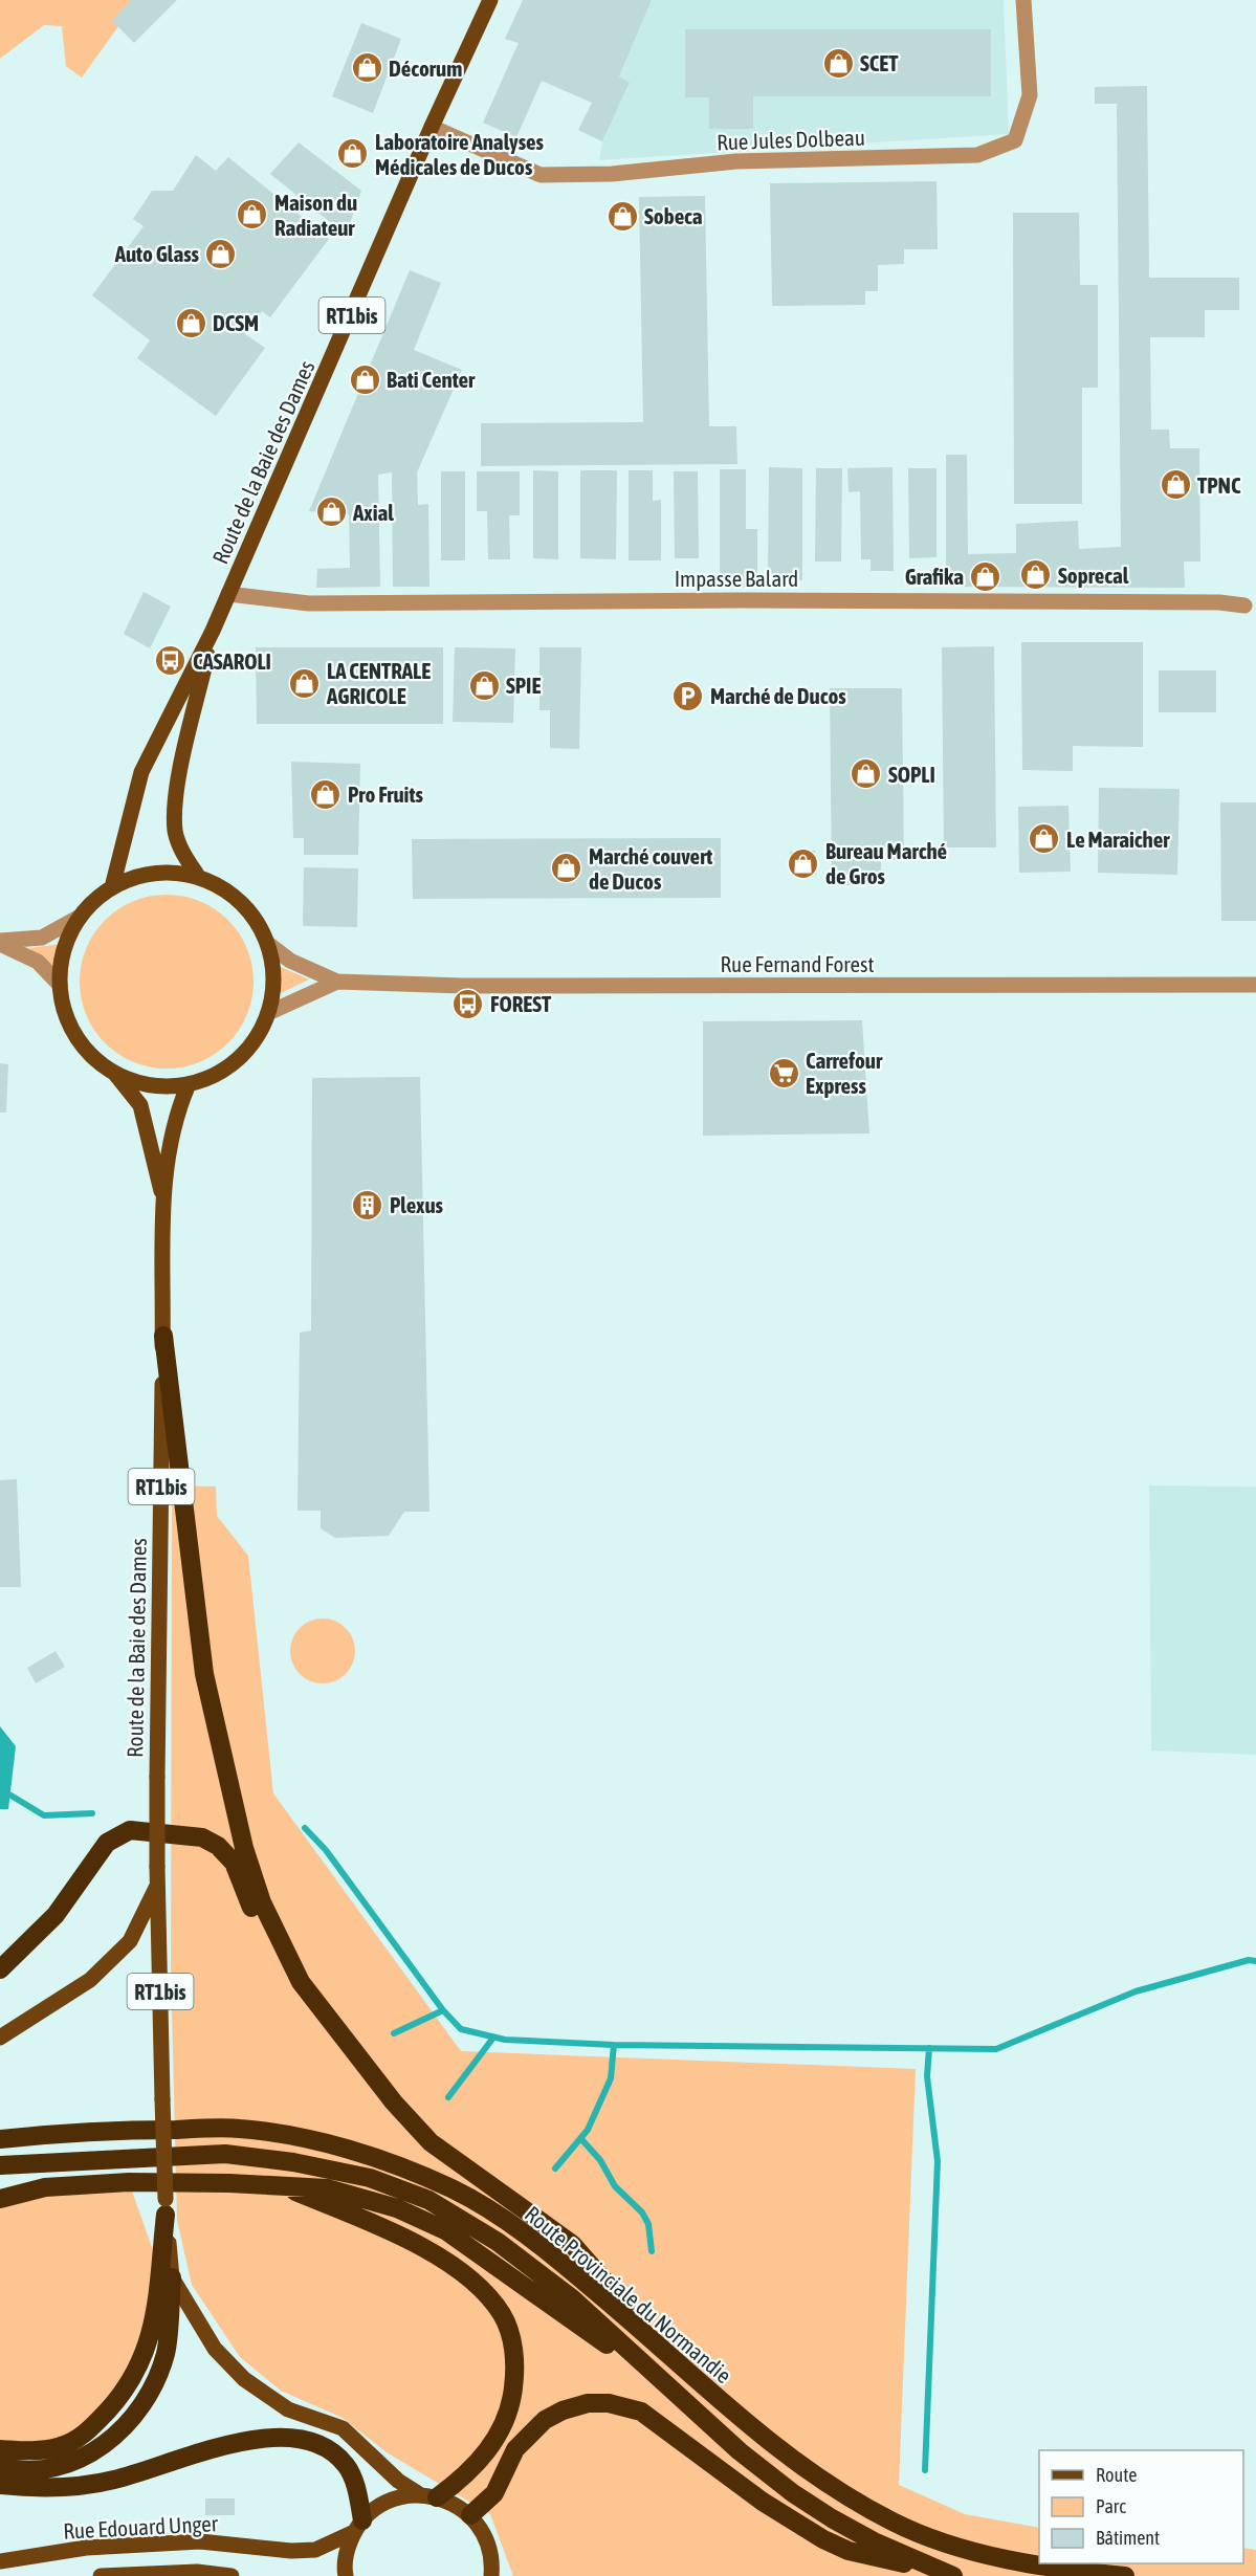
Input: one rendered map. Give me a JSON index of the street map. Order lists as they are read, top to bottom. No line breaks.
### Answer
{"streets":{"highway":["Route Provinciale du Normandie"],"main road":["RT1bis","Route de la Baie des Dames","Rue Edouard Unger"],"street":["Rue Jules Dolbeau","Impasse Balard","Rue Fernand Forest"]},"crossings":[["Rue Jules Dolbeau","Route de la Baie des Dames"],["RT1bis","Route de la Baie des Dames"],["Route de la Baie des Dames","Impasse Balard"],["Route de la Baie des Dames","Rue Fernand Forest"]],"places":{"shop":["SCET","Décorum","Laboratoire Analyses Médicales de Ducos","Maison du Radiateur","Sobeca","Auto Glass","DCSM","Bati Center","TPNC","Axial","Soprecal","Grafika","LA CENTRALE AGRICOLE","SPIE","SOPLI","Pro Fruits","Le Maraicher","Bureau Marché de Gros","Marché couvert de Ducos"],"bus stop":["CASAROLI","FOREST"],"parking":["Marché de Ducos"],"supermarket":["Carrefour Express"],"building":["Plexus"]},"legend":["Route","Parc","Bâtiment"]}
